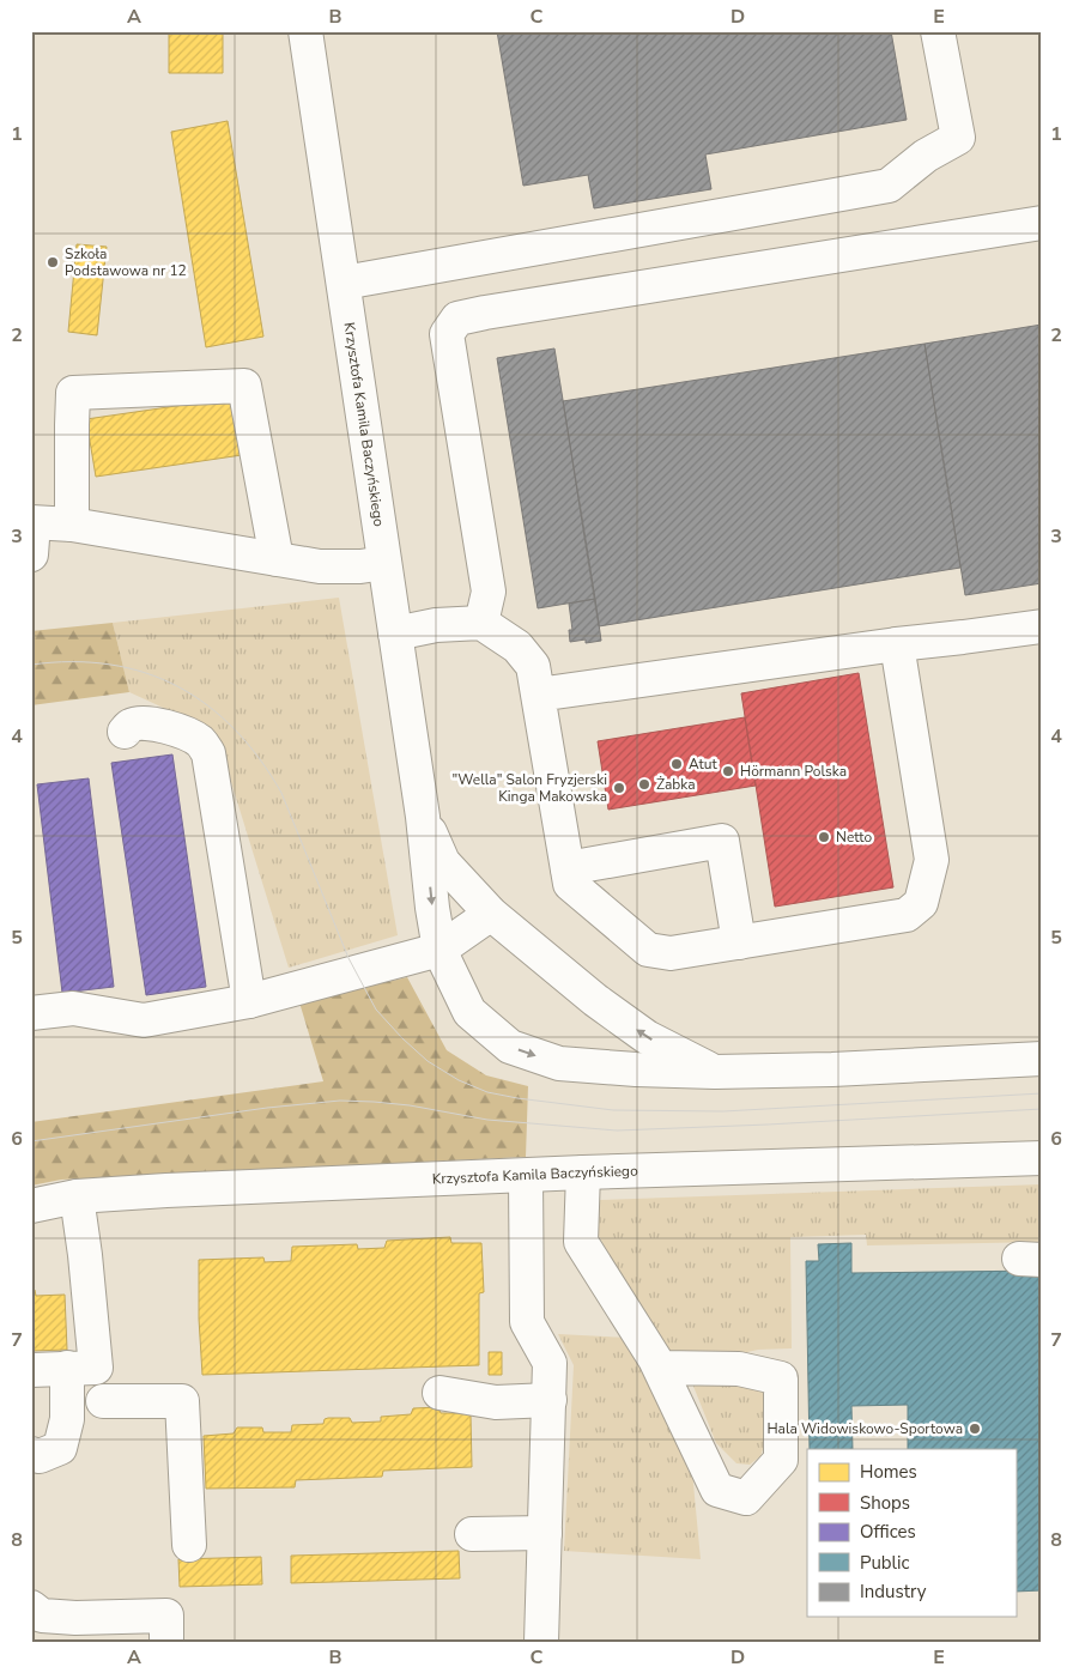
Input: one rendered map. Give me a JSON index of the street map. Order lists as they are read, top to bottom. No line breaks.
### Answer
{"streets":{"street":["Krzysztofa Kamila Baczyńskiego"]},"places":["Szkoła Podstawowa nr 12","Atut","Hörmann Polska","Żabka","\"Wella\" Salon Fryzjerski Kinga Makowska","Netto","Hala Widowiskowo-Sportowa"],"legend":["Homes","Shops","Offices","Public","Industry"],"grid":{"columns":["A","B","C","D","E"],"rows":["1","2","3","4","5","6","7","8"]}}
